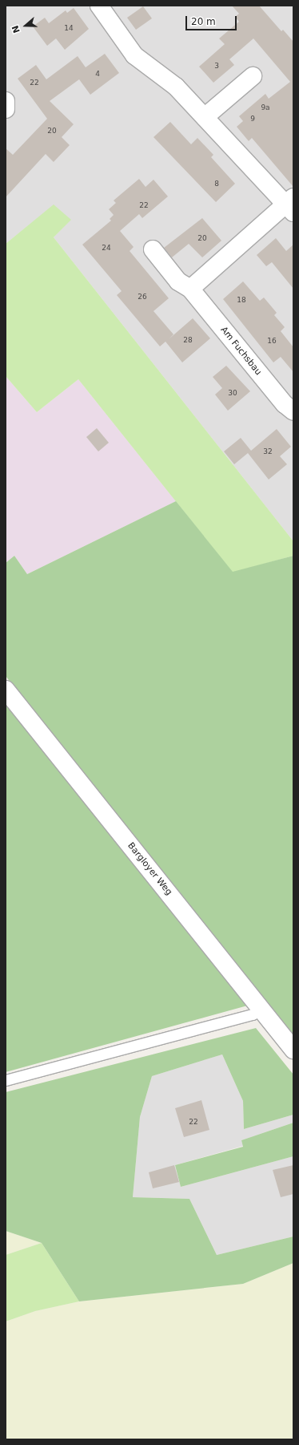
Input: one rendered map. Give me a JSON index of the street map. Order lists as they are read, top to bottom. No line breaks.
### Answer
{"streets":{"street":["Am Fuchsbau","Bargloyer Weg"]},"house_numbers":["14","3","4","22","9a","9","20","8","22","20","24","26","18","28","16","30","32","22"],"scale_bar":"20 m","north":"left"}
